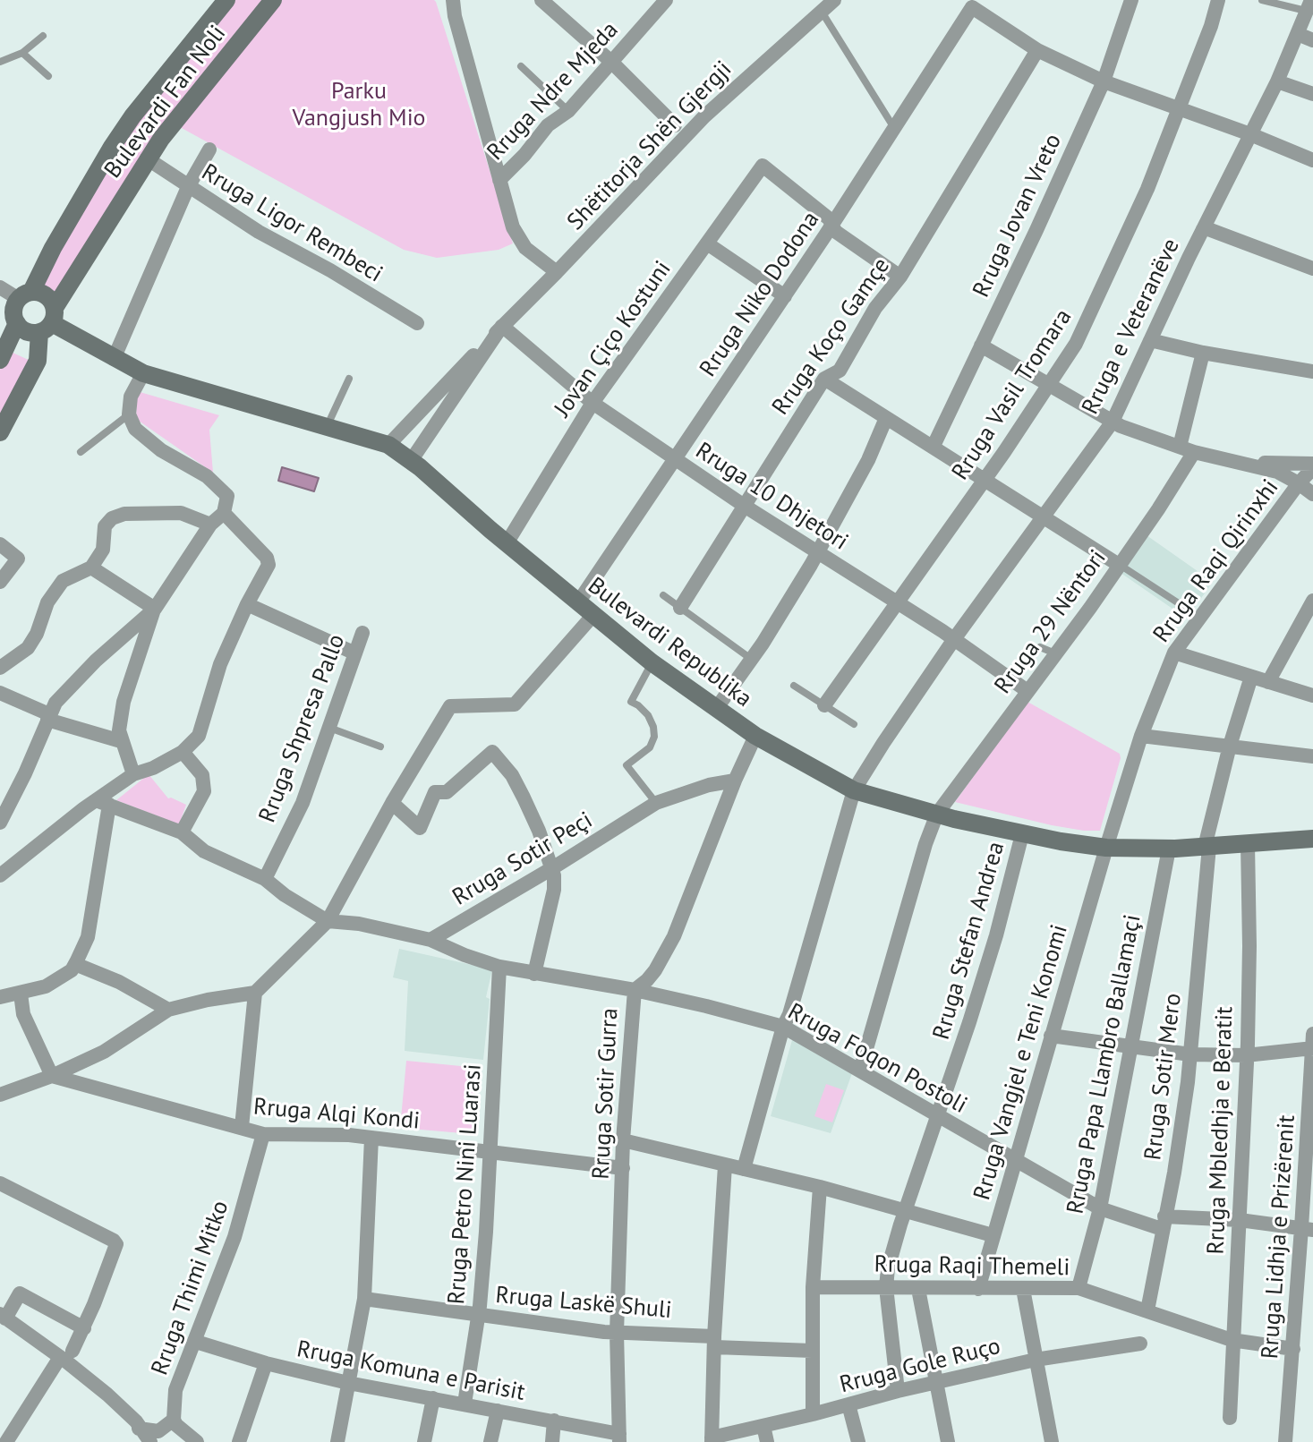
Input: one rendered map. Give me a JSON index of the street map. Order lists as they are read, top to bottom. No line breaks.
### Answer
{"streets":{"street":["Rruga Ndre Mjeda","Bulevardi Fan Noli","Shëtitorja Shën Gjergji","Rruga Jovan Vreto","Rruga Ligor Rembeci","Rruga Niko Dodona","Rruga e Veteranëve","Rruga Koço Gamçe","Jovan Çiço Kostuni","Rruga Vasil Tromara","Rruga 10 Dhjetori","Rruga Raqi Qirinxhi","Rruga 29 Nëntori","Bulevardi Republika","Rruga Shpresa Pallo","Rruga Sotir Peçi","Rruga Stefan Andrea","Rruga Foqon Postoli","Rruga Vangjel e Teni Konomi","Rruga Papa Llambro Ballamaçi","Rruga Sotir Mero","Rruga Sotir Gurra","Rruga Alqi Kondi","Rruga Mbledhja e Beratit","Rruga Petro Nini Luarasi","Rruga Lidhja e Prizërenit","Rruga Raqi Themeli","Rruga Thimi Mitko","Rruga Laskë Shuli","Rruga Gole Ruço","Rruga Komuna e Parisit"]},"crossings":[["Bulevardi Fan Noli","Rruga Ligor Rembeci"],["Bulevardi Fan Noli","Bulevardi Republika"],["Shëtitorja Shën Gjergji","Rruga 10 Dhjetori"],["Shëtitorja Shën Gjergji","Bulevardi Republika"],["Rruga Niko Dodona","Jovan Çiço Kostuni"],["Rruga Niko Dodona","Rruga 10 Dhjetori"],["Rruga Niko Dodona","Bulevardi Republika"],["Rruga e Veteranëve","Rruga 10 Dhjetori"],["Rruga e Veteranëve","Bulevardi Republika"],["Rruga e Veteranëve","Rruga Foqon Postoli"],["Rruga Koço Gamçe","Rruga 10 Dhjetori"],["Jovan Çiço Kostuni","Rruga 10 Dhjetori"],["Jovan Çiço Kostuni","Bulevardi Republika"],["Rruga Vasil Tromara","Rruga 10 Dhjetori"],["Rruga 10 Dhjetori","Rruga 29 Nëntori"],["Rruga Raqi Qirinxhi","Bulevardi Republika"],["Rruga Raqi Qirinxhi","Rruga Vangjel e Teni Konomi"],["Rruga 29 Nëntori","Bulevardi Republika"],["Rruga 29 Nëntori","Rruga Foqon Postoli"],["Bulevardi Republika","Rruga Stefan Andrea"],["Bulevardi Republika","Rruga Vangjel e Teni Konomi"],["Bulevardi Republika","Rruga Papa Llambro Ballamaçi"],["Bulevardi Republika","Rruga Sotir Mero"],["Bulevardi Republika","Rruga Sotir Gurra"],["Bulevardi Republika","Rruga Mbledhja e Beratit"],["Rruga Sotir Peçi","Rruga Foqon Postoli"],["Rruga Sotir Peçi","Rruga Sotir Gurra"],["Rruga Stefan Andrea","Rruga Foqon Postoli"],["Rruga Stefan Andrea","Rruga Raqi Themeli"],["Rruga Stefan Andrea","Rruga Gole Ruço"],["Rruga Foqon Postoli","Rruga Vangjel e Teni Konomi"],["Rruga Foqon Postoli","Rruga Papa Llambro Ballamaçi"],["Rruga Foqon Postoli","Rruga Sotir Mero"],["Rruga Foqon Postoli","Rruga Sotir Gurra"],["Rruga Foqon Postoli","Rruga Mbledhja e Beratit"],["Rruga Foqon Postoli","Rruga Petro Nini Luarasi"],["Rruga Foqon Postoli","Rruga Lidhja e Prizërenit"],["Rruga Vangjel e Teni Konomi","Rruga Raqi Themeli"],["Rruga Papa Llambro Ballamaçi","Rruga Raqi Themeli"],["Rruga Sotir Mero","Rruga Raqi Themeli"],["Rruga Sotir Gurra","Rruga Alqi Kondi"],["Rruga Sotir Gurra","Rruga Laskë Shuli"],["Rruga Sotir Gurra","Rruga Komuna e Parisit"],["Rruga Alqi Kondi","Rruga Petro Nini Luarasi"],["Rruga Alqi Kondi","Rruga Thimi Mitko"],["Rruga Mbledhja e Beratit","Rruga Raqi Themeli"],["Rruga Petro Nini Luarasi","Rruga Laskë Shuli"],["Rruga Petro Nini Luarasi","Rruga Komuna e Parisit"],["Rruga Lidhja e Prizërenit","Rruga Raqi Themeli"],["Rruga Thimi Mitko","Rruga Komuna e Parisit"]],"parks":["Parku Vangjush Mio"]}
